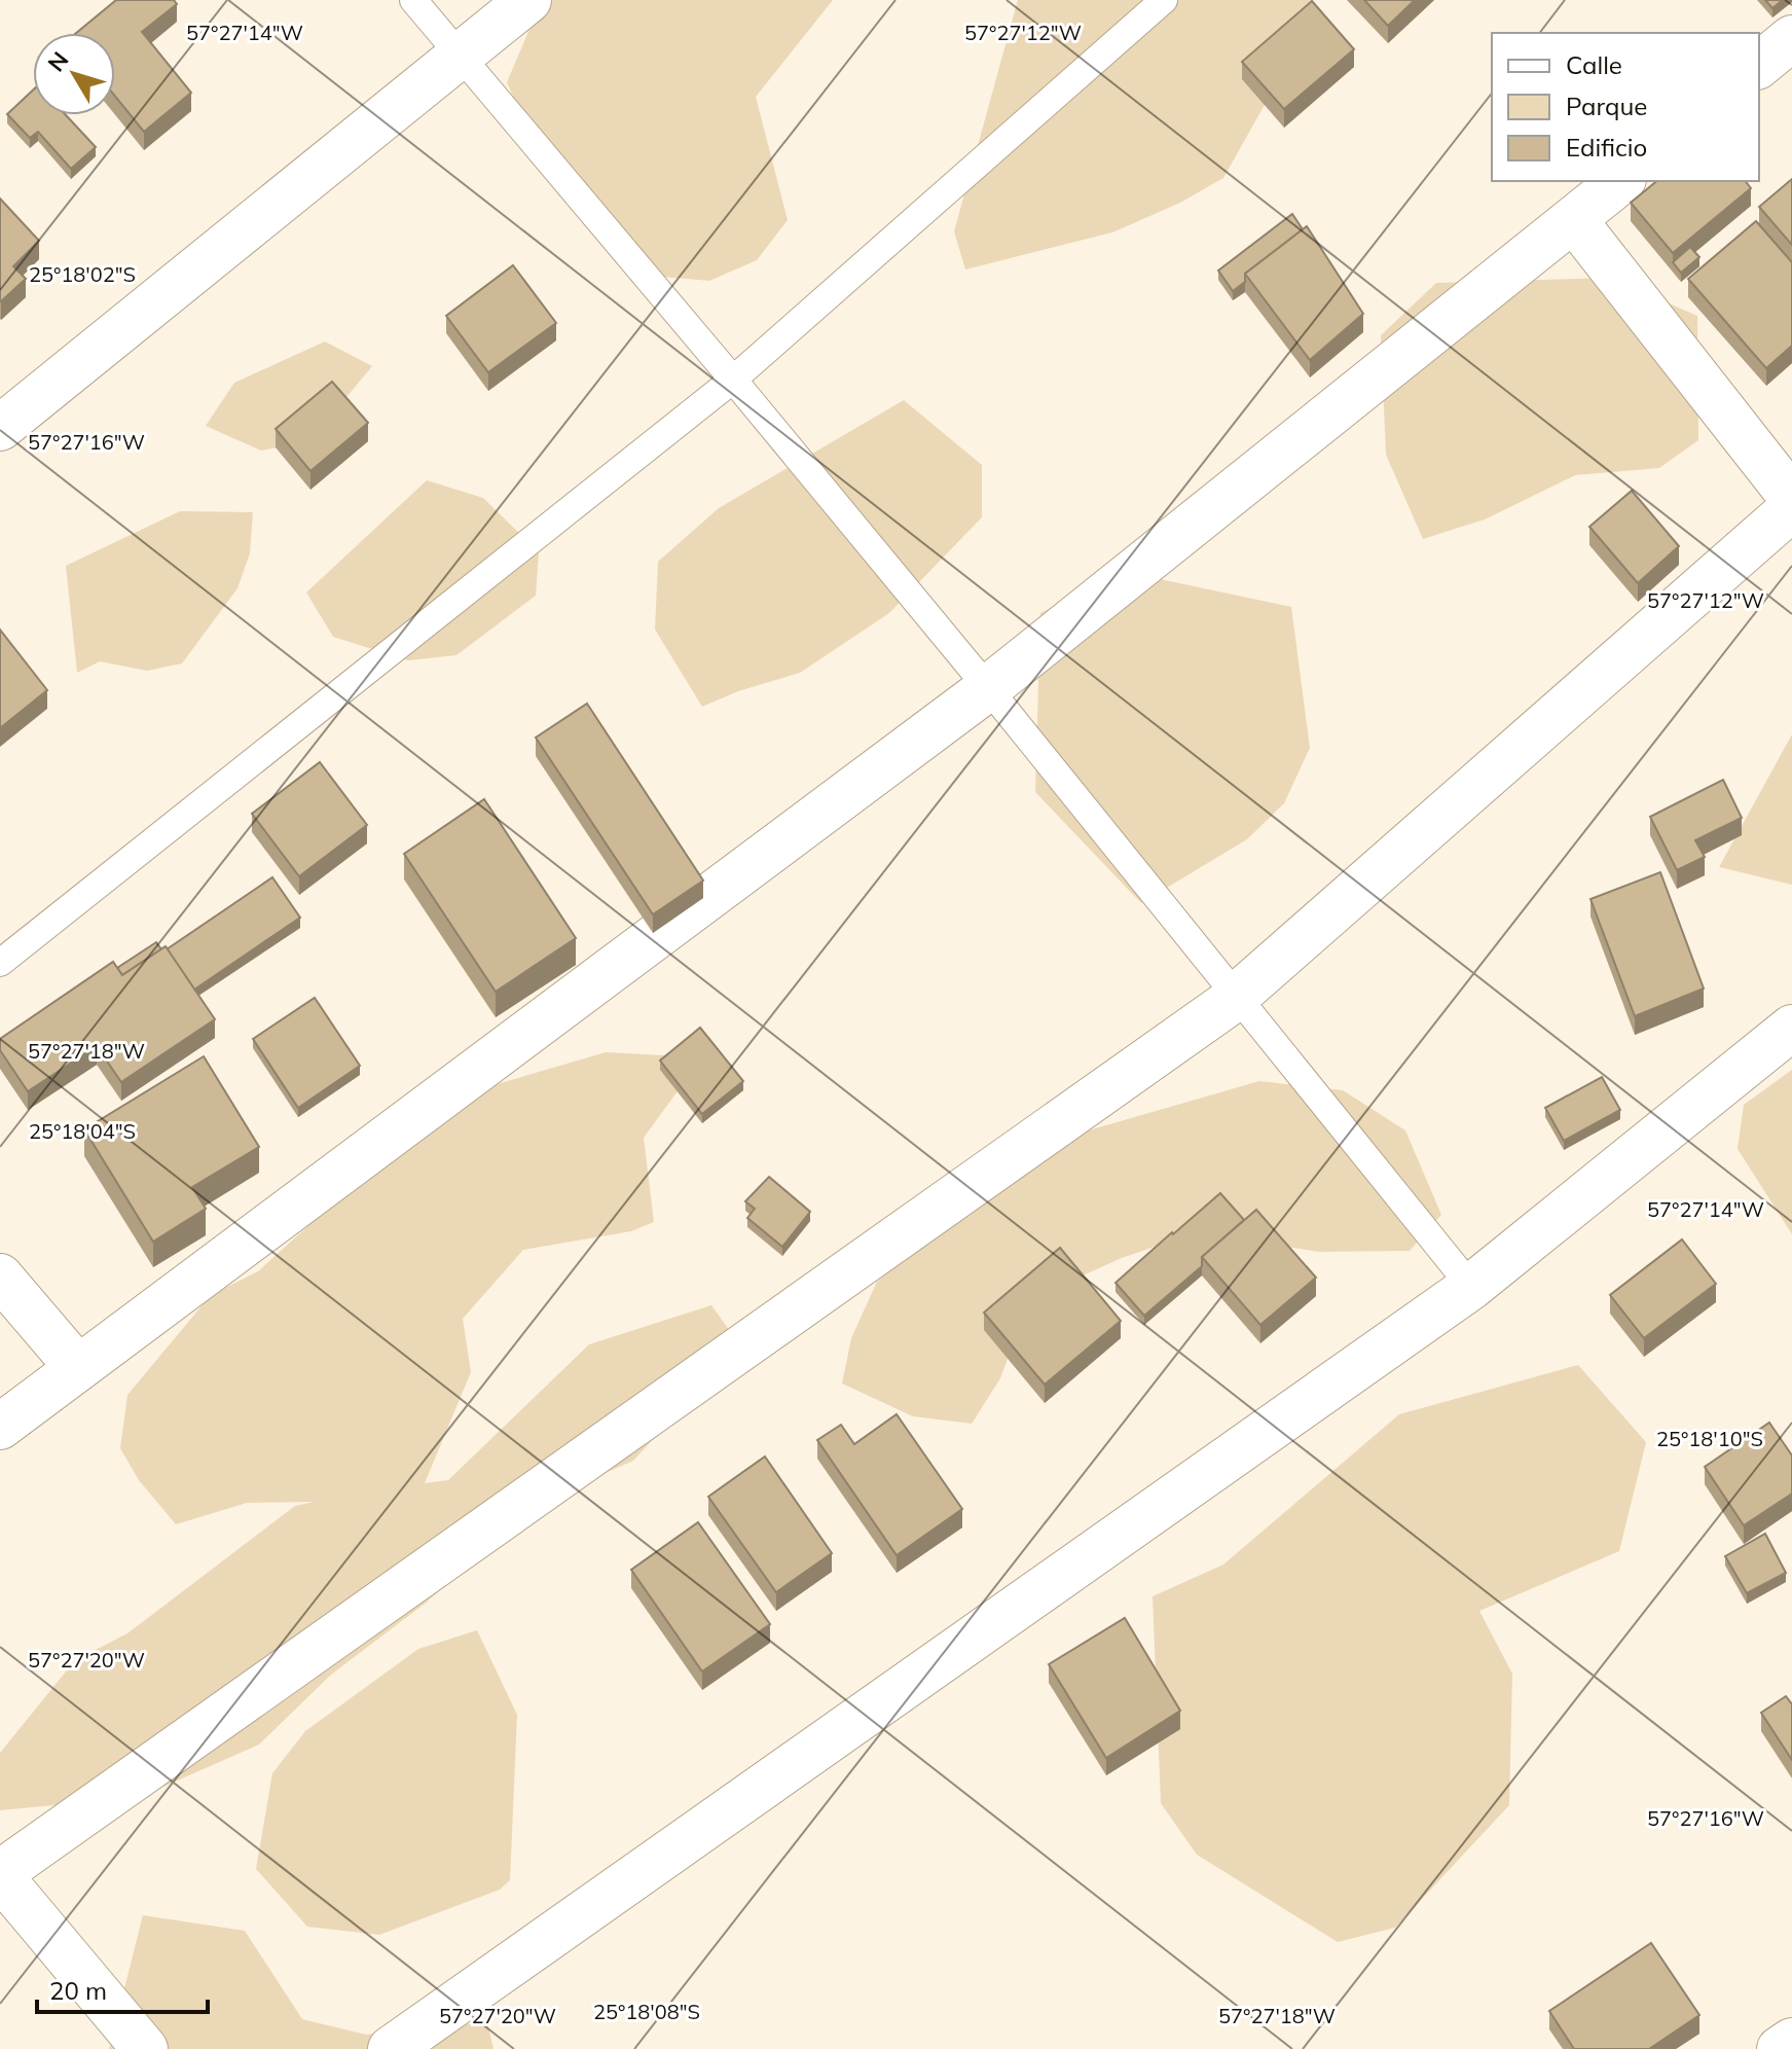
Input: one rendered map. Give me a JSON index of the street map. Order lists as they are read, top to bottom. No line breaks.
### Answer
{"legend":["Calle","Parque","Edificio"],"scale_bar":"20 m","north":"top left","coordinates":["57°27'14\"W","57°27'12\"W","25°18'02\"S","57°27'16\"W","57°27'18\"W","25°18'04\"S","25°18'10\"S","57°27'20\"W","25°18'08\"S"]}
